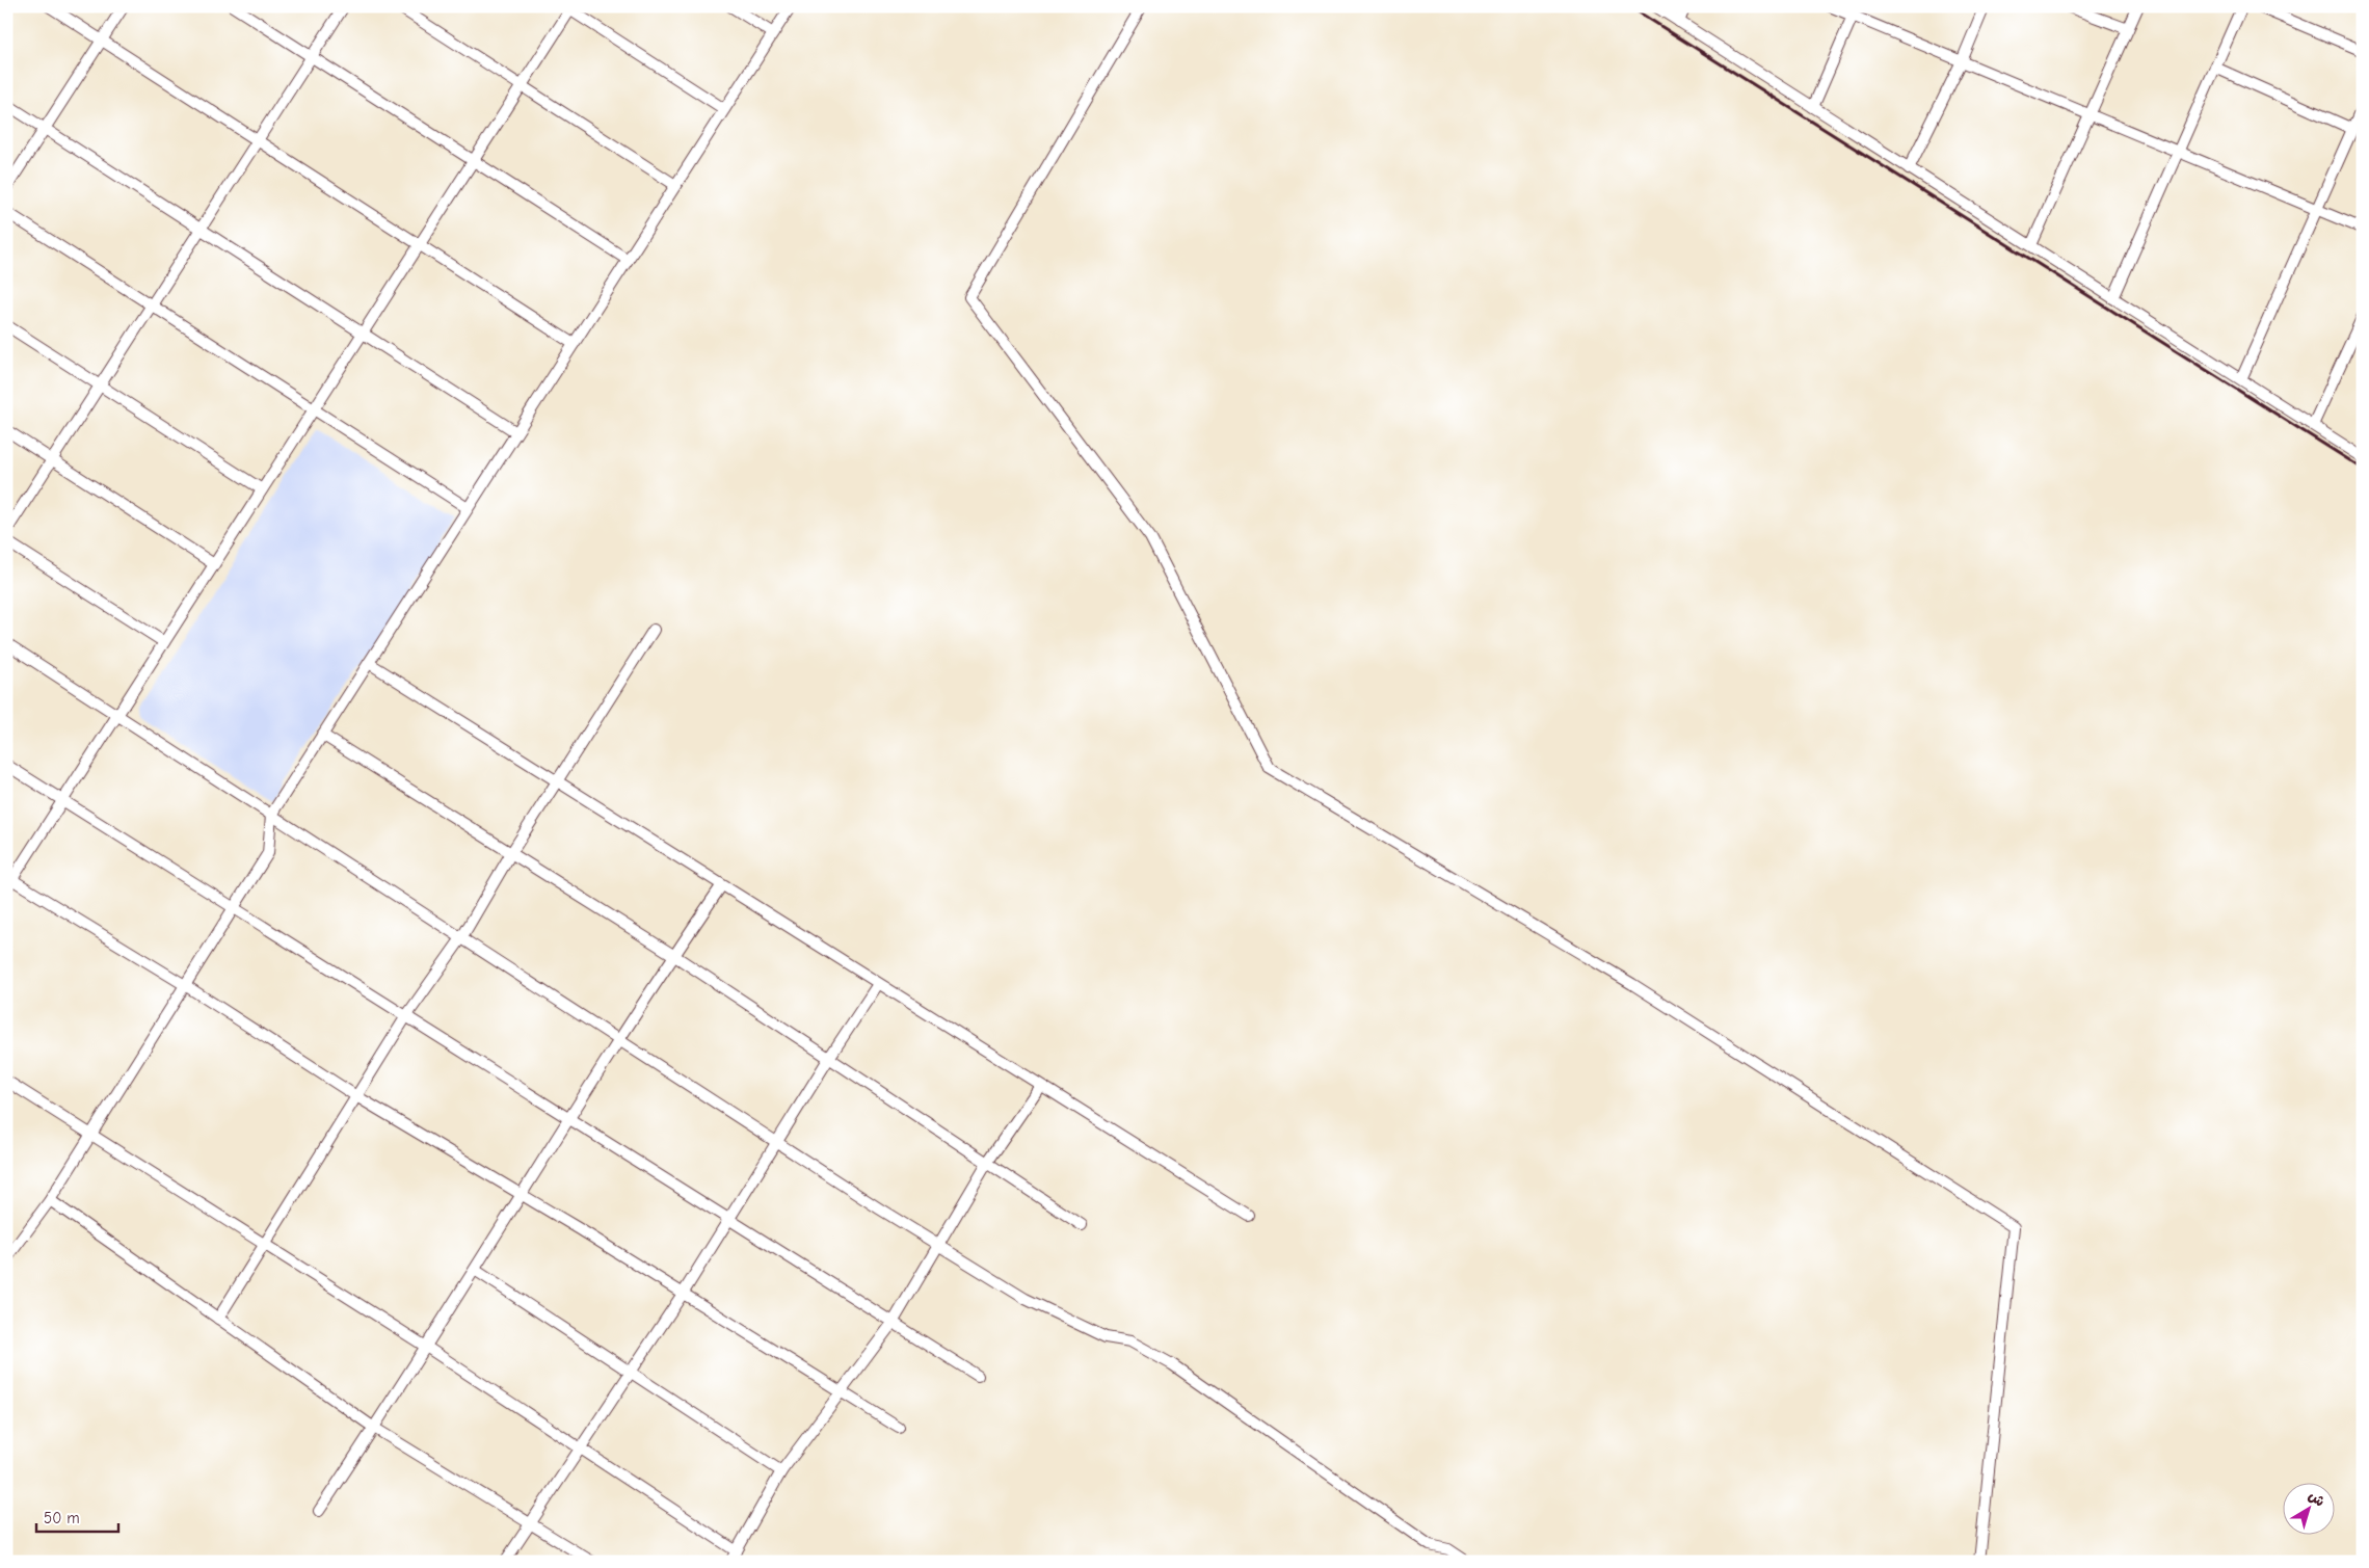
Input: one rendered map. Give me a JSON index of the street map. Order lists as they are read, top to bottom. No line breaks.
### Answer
{"scale_bar":"50 m","north":"top right"}
